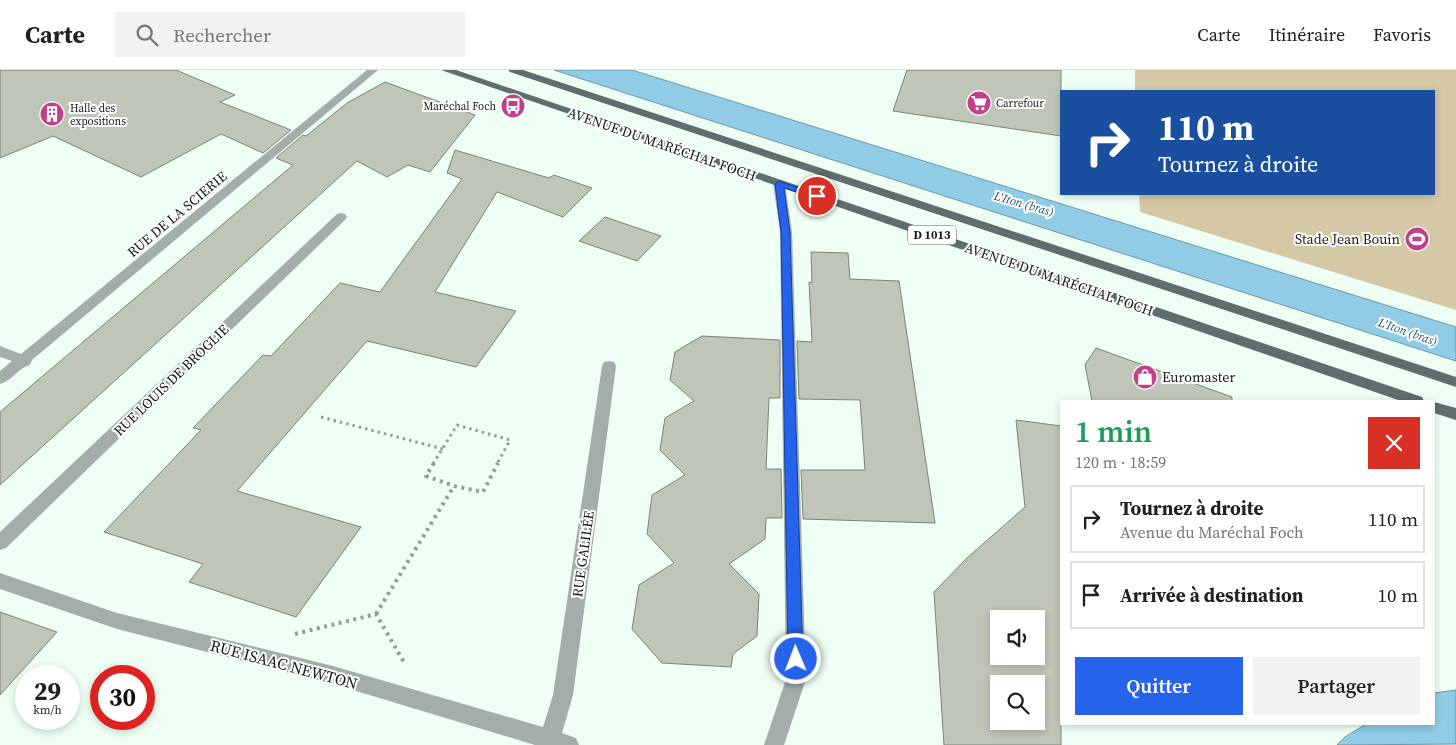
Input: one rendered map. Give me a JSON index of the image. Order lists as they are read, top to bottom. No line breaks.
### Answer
{"streets":{"main road":["AVENUE DU MARÉCHAL FOCH","D 1013"],"street":["RUE DE LA SCIERIE","RUE LOUIS DE BROGLIE","RUE GALILÉE","RUE ISAAC NEWTON"]},"crossings":[["RUE GALILÉE","RUE ISAAC NEWTON"]],"water":["L'Iton (bras)"],"places":{"supermarket":["Carrefour"],"bus stop":["Maréchal Foch"],"building":["Halle des expositions"],"sports":["Stade Jean Bouin"],"shop":["Euromaster"]},"page":{"header":"Carte","search":"Rechercher","nav":["Carte","Itinéraire","Favoris"],"turn":["110 m","Tournez à droite"],"heading":["1 min","120 m · 18:59"],"list":[{"name":"Tournez à droite","note":"Avenue du Maréchal Foch","value":"110 m"},{"name":"Arrivée à destination","value":"10 m"}],"buttons":["Quitter","Partager"],"speed":"29 km/h","limit":"30"}}
